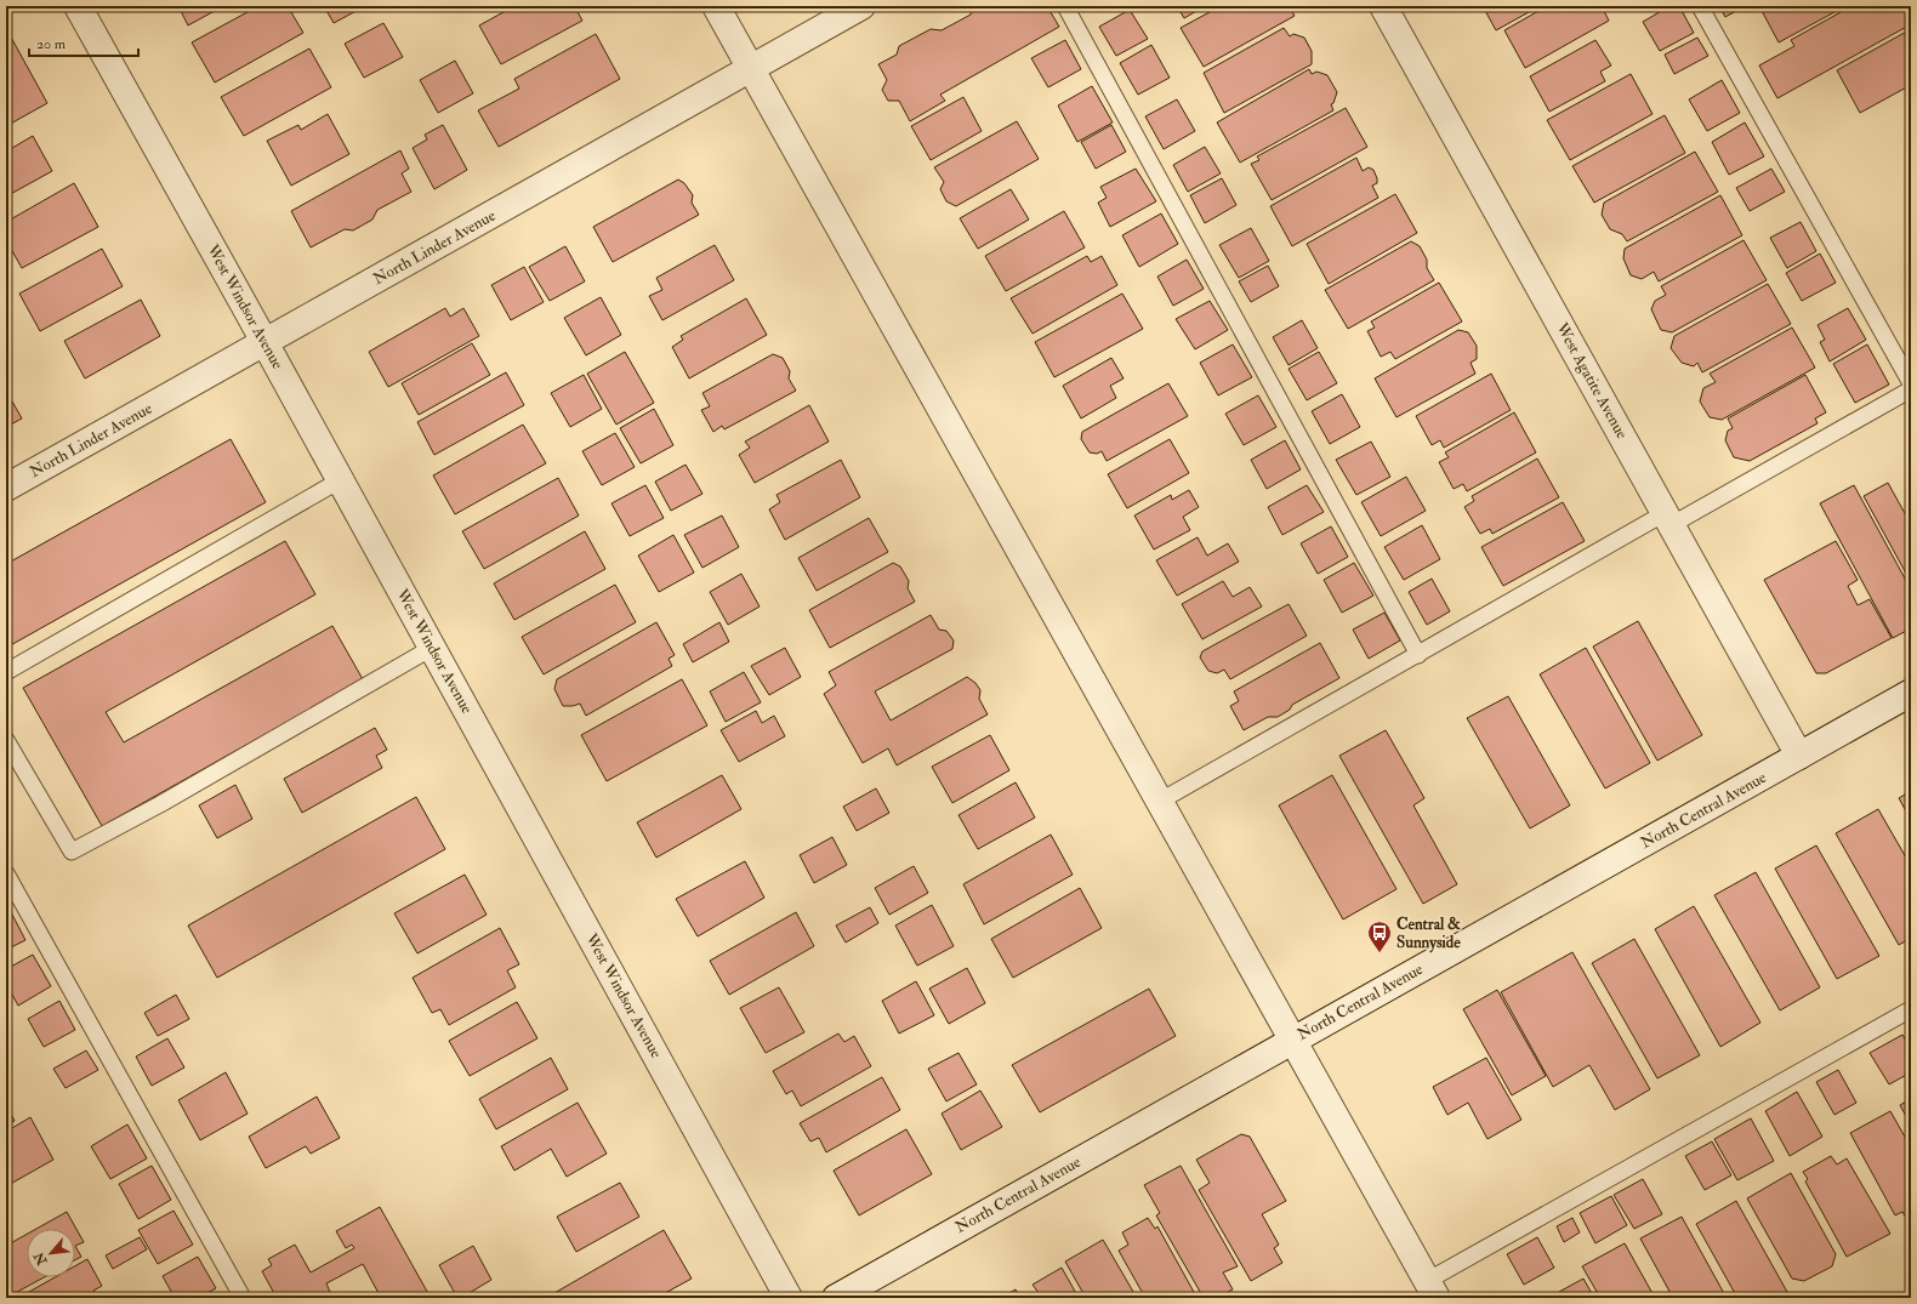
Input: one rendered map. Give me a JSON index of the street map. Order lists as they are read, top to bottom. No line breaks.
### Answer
{"streets":{"street":["North Linder Avenue","West Windsor Avenue","West Agatite Avenue","North Central Avenue"]},"crossings":[["North Linder Avenue","West Windsor Avenue"],["West Agatite Avenue","North Central Avenue"]],"places":{"bus stop":["Central & Sunnyside"]},"scale_bar":"20 m","north":"bottom left"}
